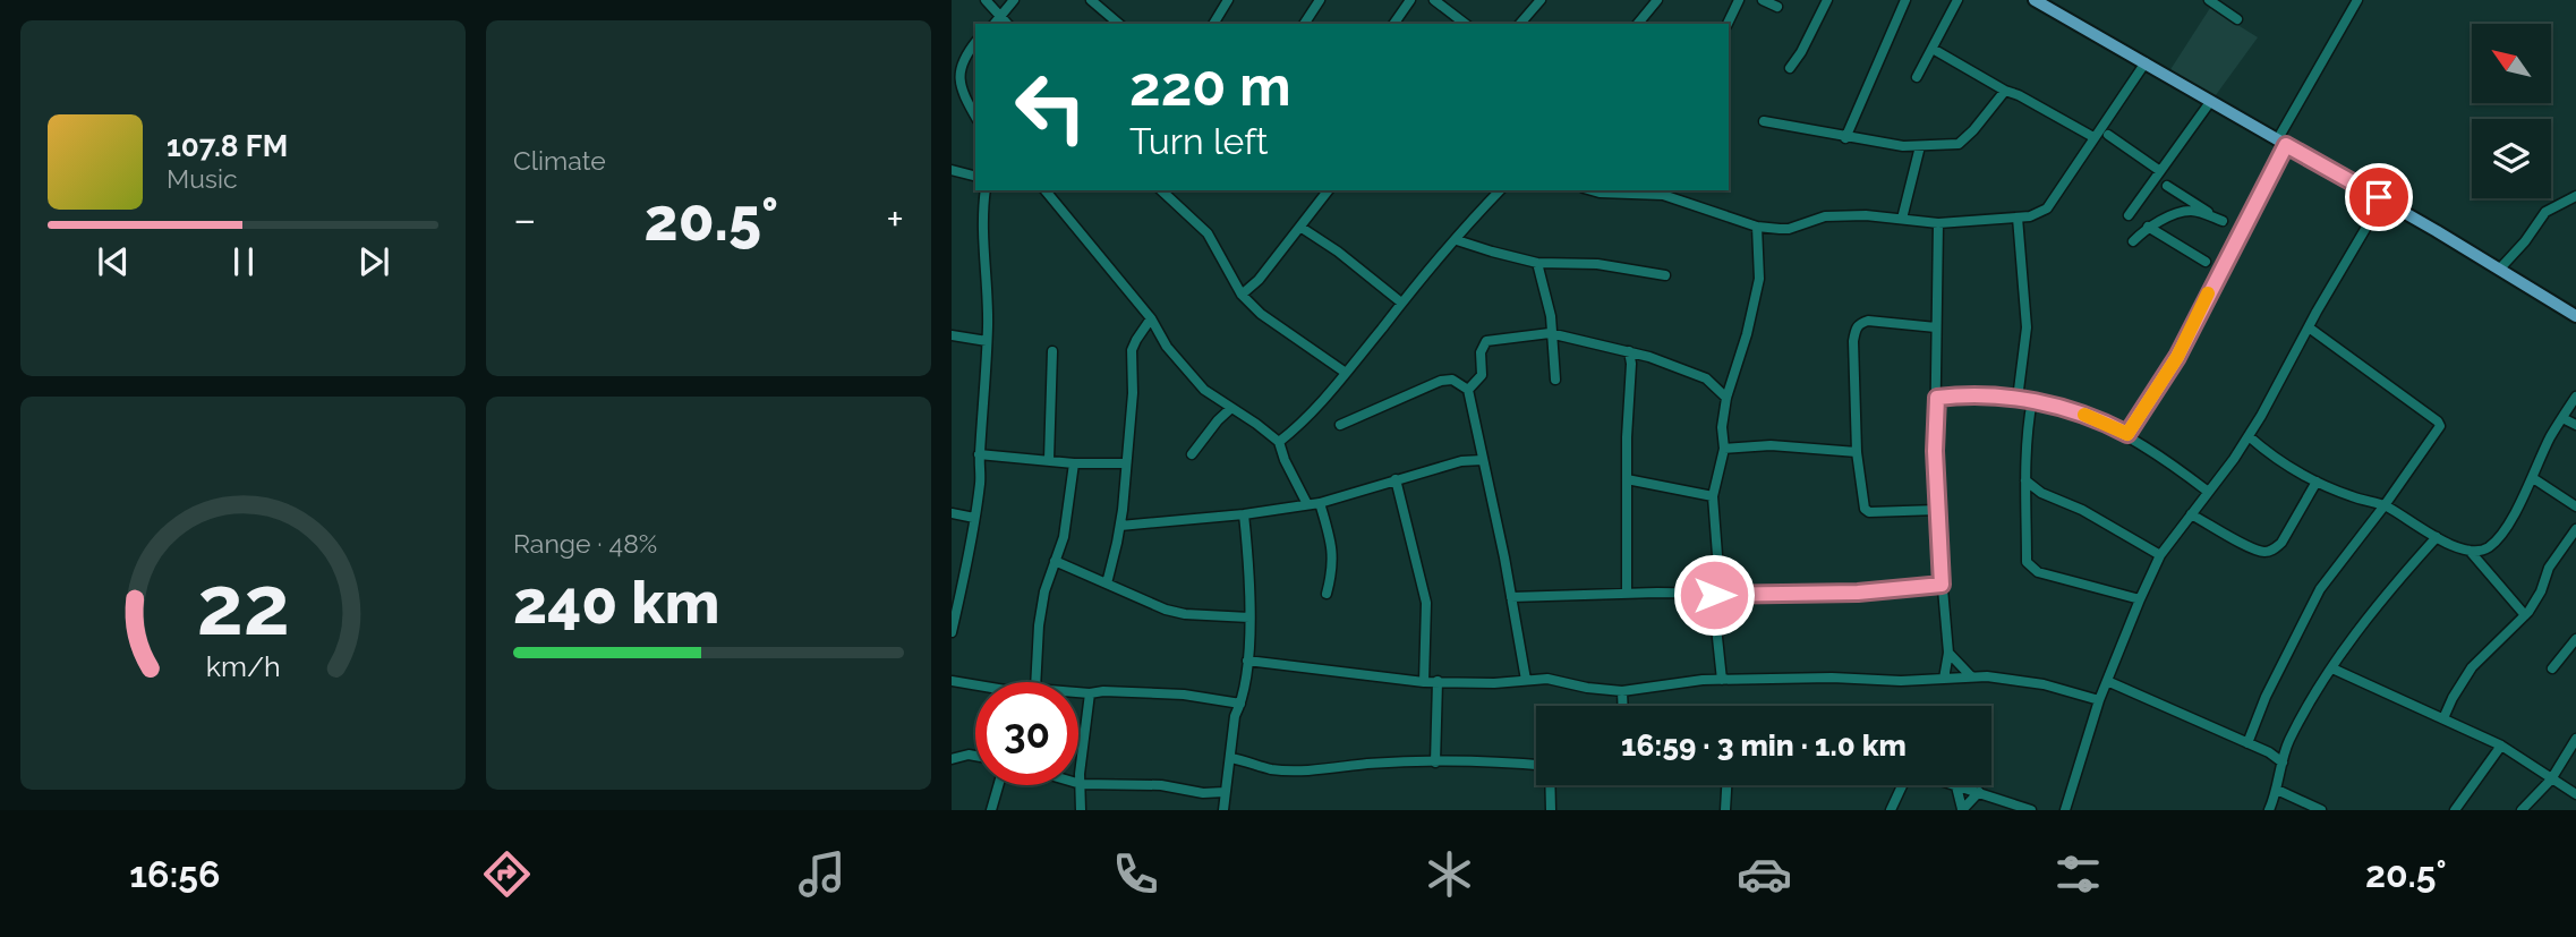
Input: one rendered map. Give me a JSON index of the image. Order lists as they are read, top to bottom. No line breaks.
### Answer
{"north":"top left","page":{"tile":["Climate",["Range · 48%","240 km"]],"turn":["220 m","Turn left"],"song":["107.8 FM","Music"],"heat":["−","20.5°","+"],"limit":"30","trip":"16:59 · 3 min · 1.0 km","tabs":["16:56","20.5°"],"gauge":["22","km/h"]}}
